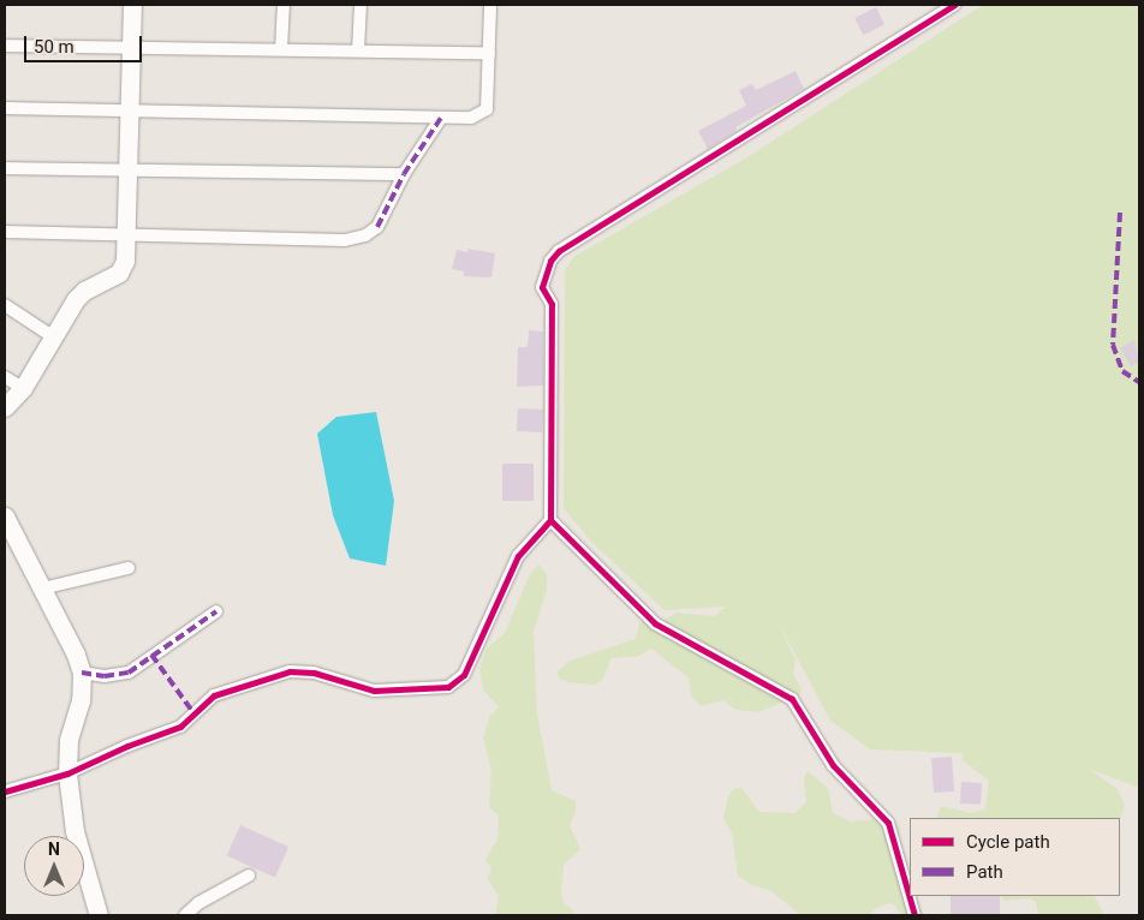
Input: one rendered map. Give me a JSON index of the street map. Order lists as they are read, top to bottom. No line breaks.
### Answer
{"legend":["Cycle path","Path"],"scale_bar":"50 m","north":"top"}
